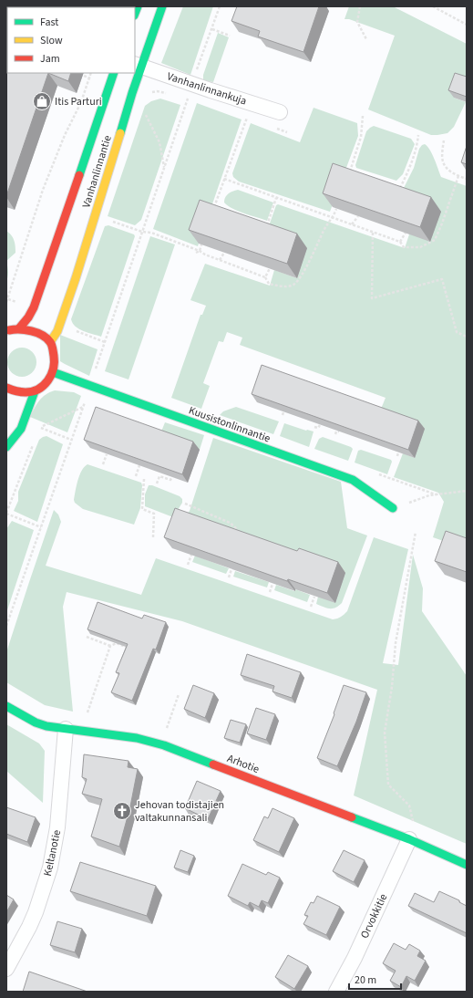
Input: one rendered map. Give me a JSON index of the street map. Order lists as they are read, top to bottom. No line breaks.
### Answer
{"streets":{"street":["Vanhanlinnankuja","Vanhanlinnantie","Kuusistonlinnantie","Arhotie","Keltanotie","Orvokkitie"]},"crossings":[["Vanhanlinnankuja","Vanhanlinnantie"],["Arhotie","Keltanotie"],["Arhotie","Orvokkitie"]],"places":{"shop":["Itis Parturi"],"church":["Jehovan todistajien valtakunnansali"]},"legend":["Fast","Slow","Jam"],"scale_bar":"20 m"}
